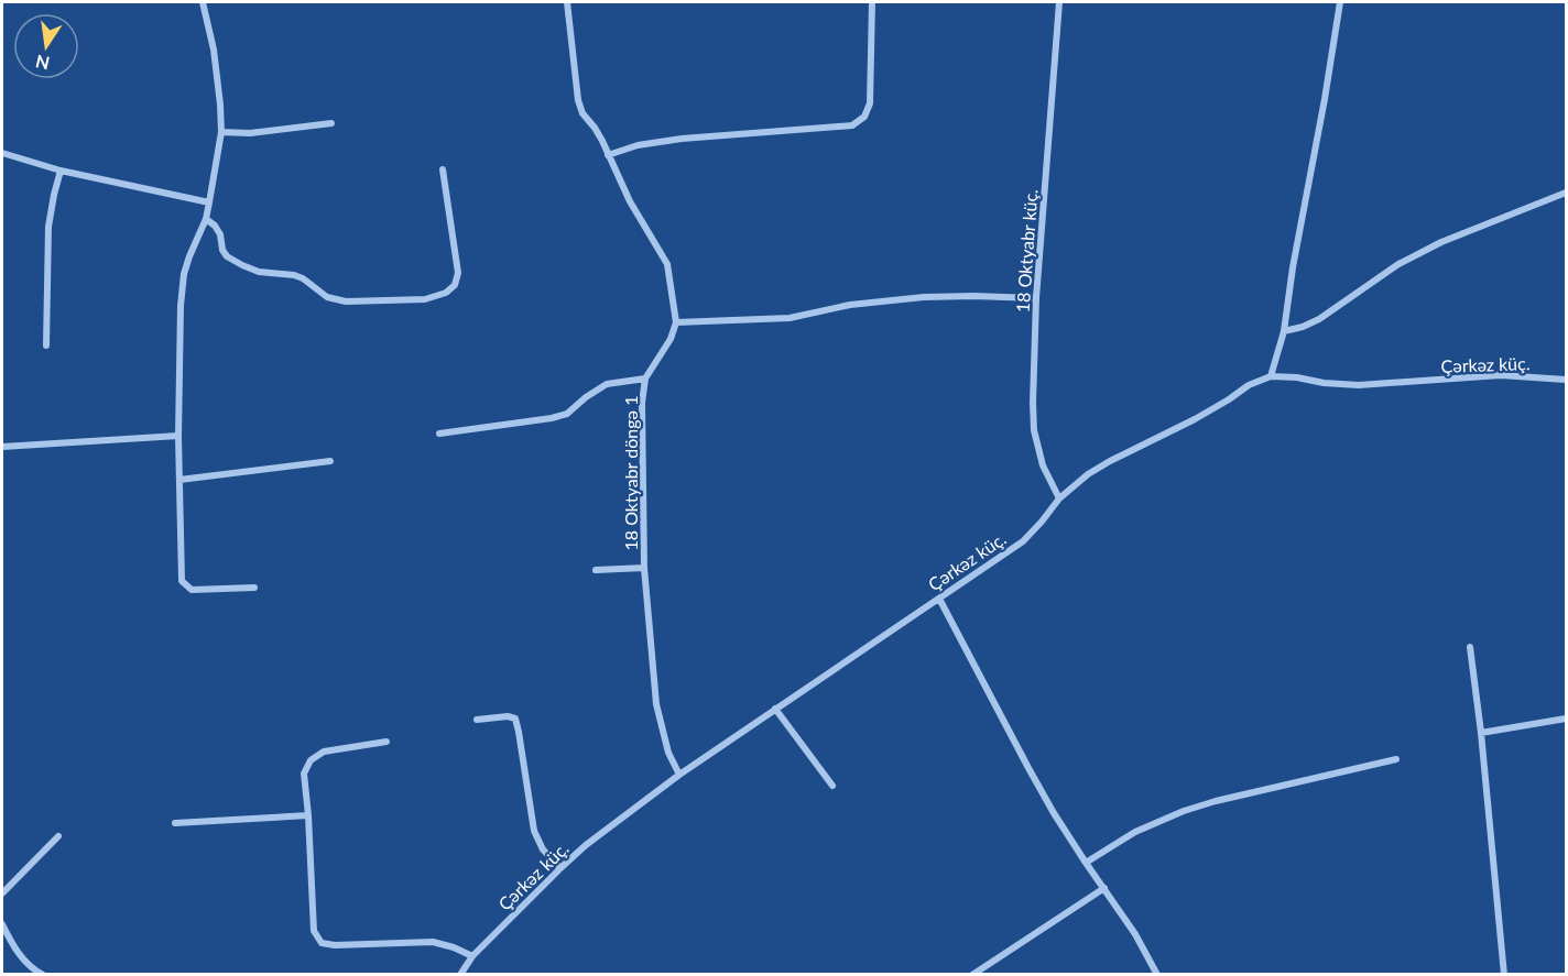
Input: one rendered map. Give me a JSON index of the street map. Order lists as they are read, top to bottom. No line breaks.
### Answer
{"streets":{"street":["18 Oktyabr küç.","Çərkəz küç.","18 Oktyabr döngə 1"]},"crossings":[["18 Oktyabr küç.","Çərkəz küç."],["Çərkəz küç.","18 Oktyabr döngə 1"]],"north":"bottom"}
